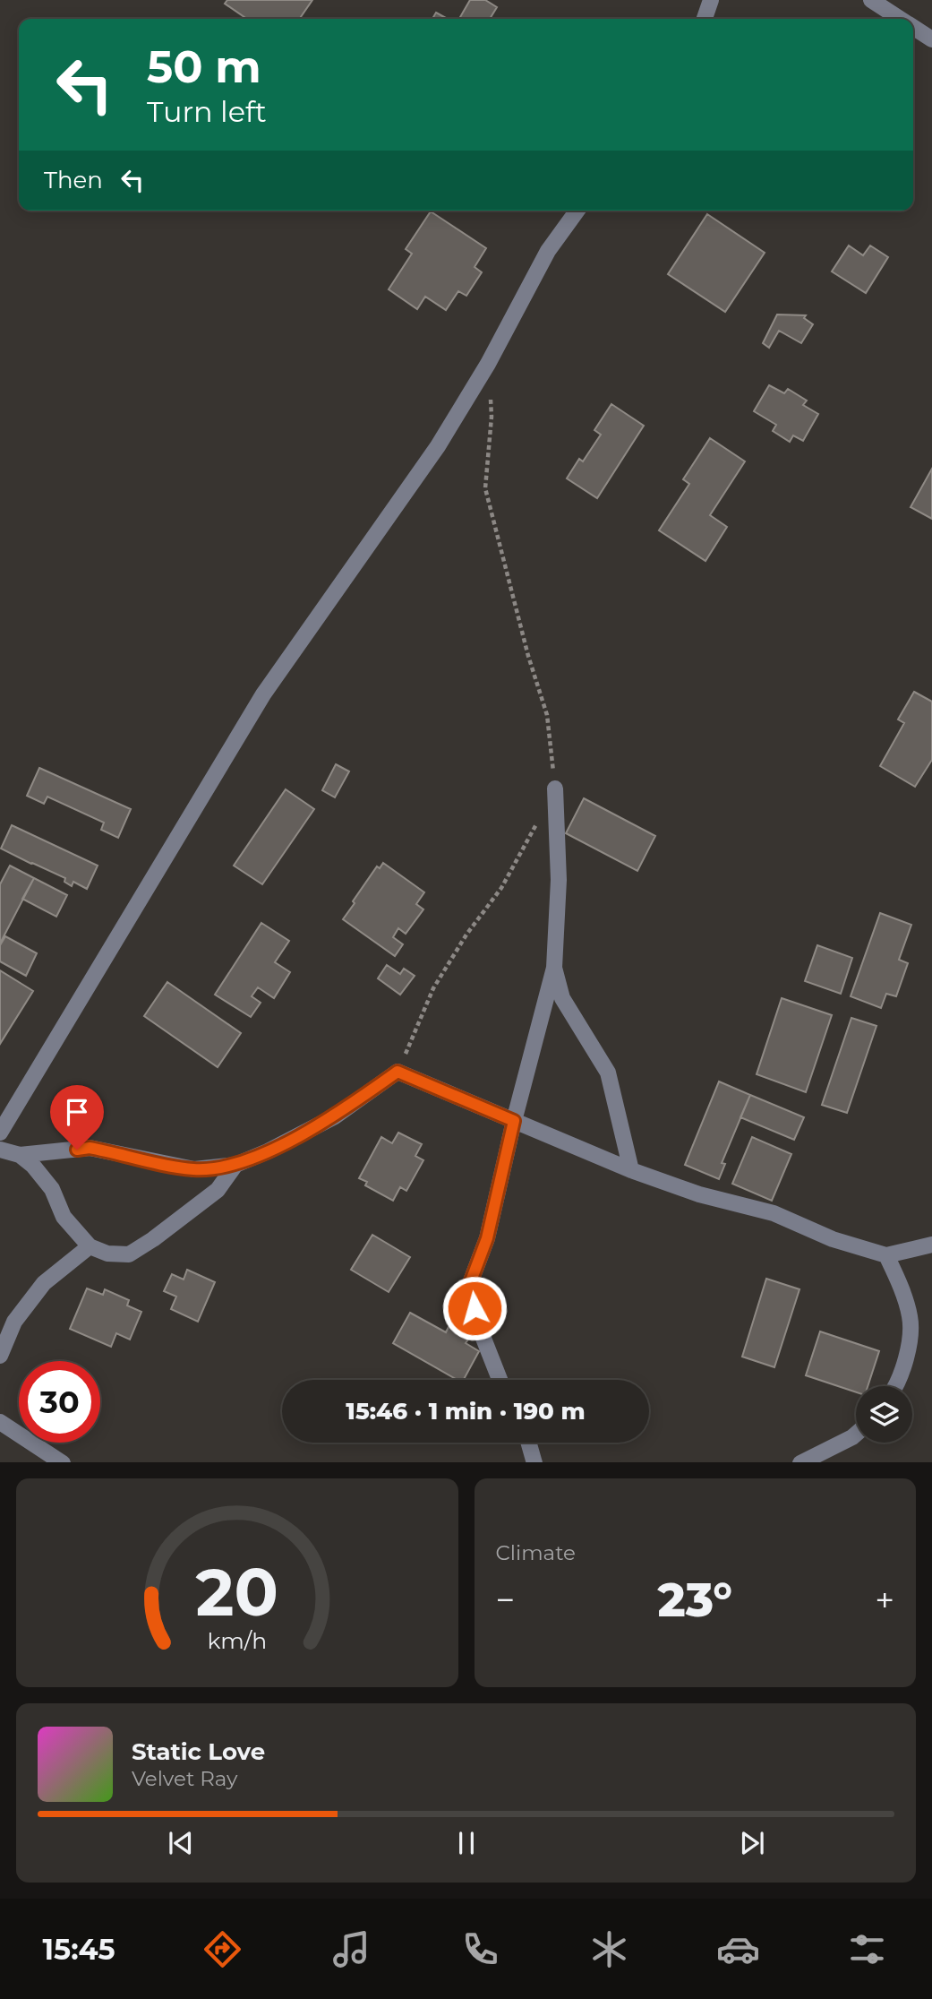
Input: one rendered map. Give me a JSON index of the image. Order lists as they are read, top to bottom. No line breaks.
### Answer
{"page":{"turn":["50 m","Turn left"],"then":"Then","limit":"30","trip":"15:46 · 1 min · 190 m","tile":"Climate","heat":["−","23°","+"],"song":["Static Love","Velvet Ray"],"tabs":"15:45","gauge":["20","km/h"]}}
